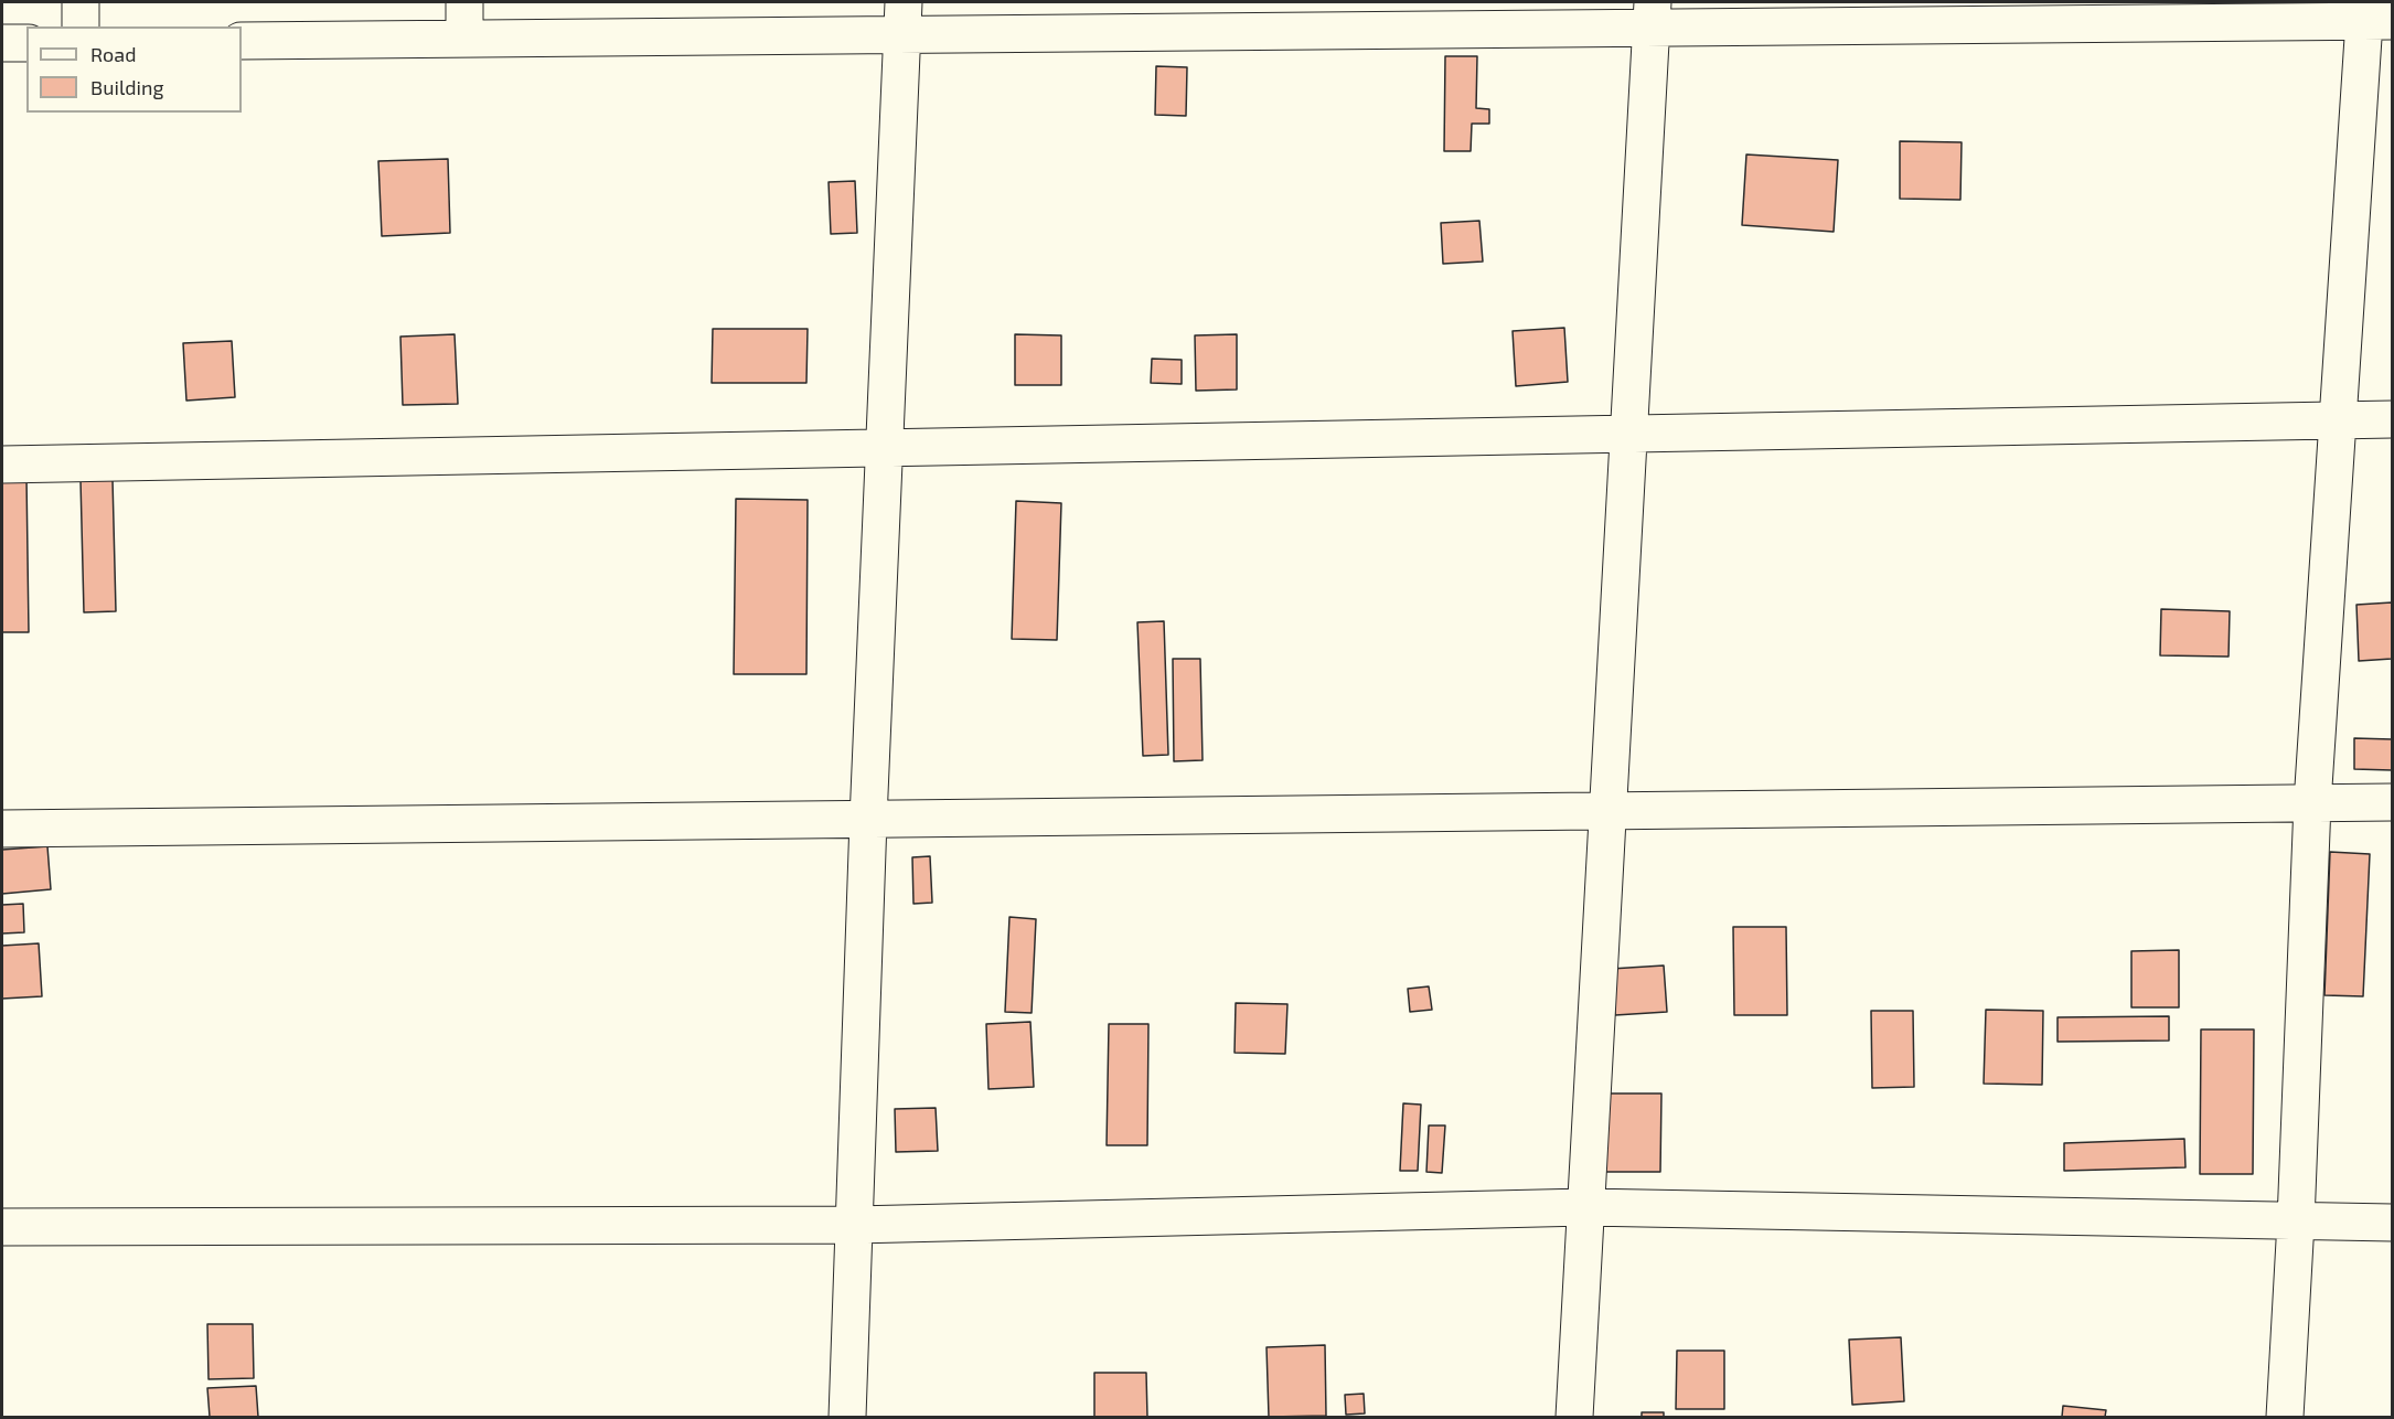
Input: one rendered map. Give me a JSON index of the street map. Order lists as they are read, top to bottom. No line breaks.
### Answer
{"legend":["Road","Building"]}
